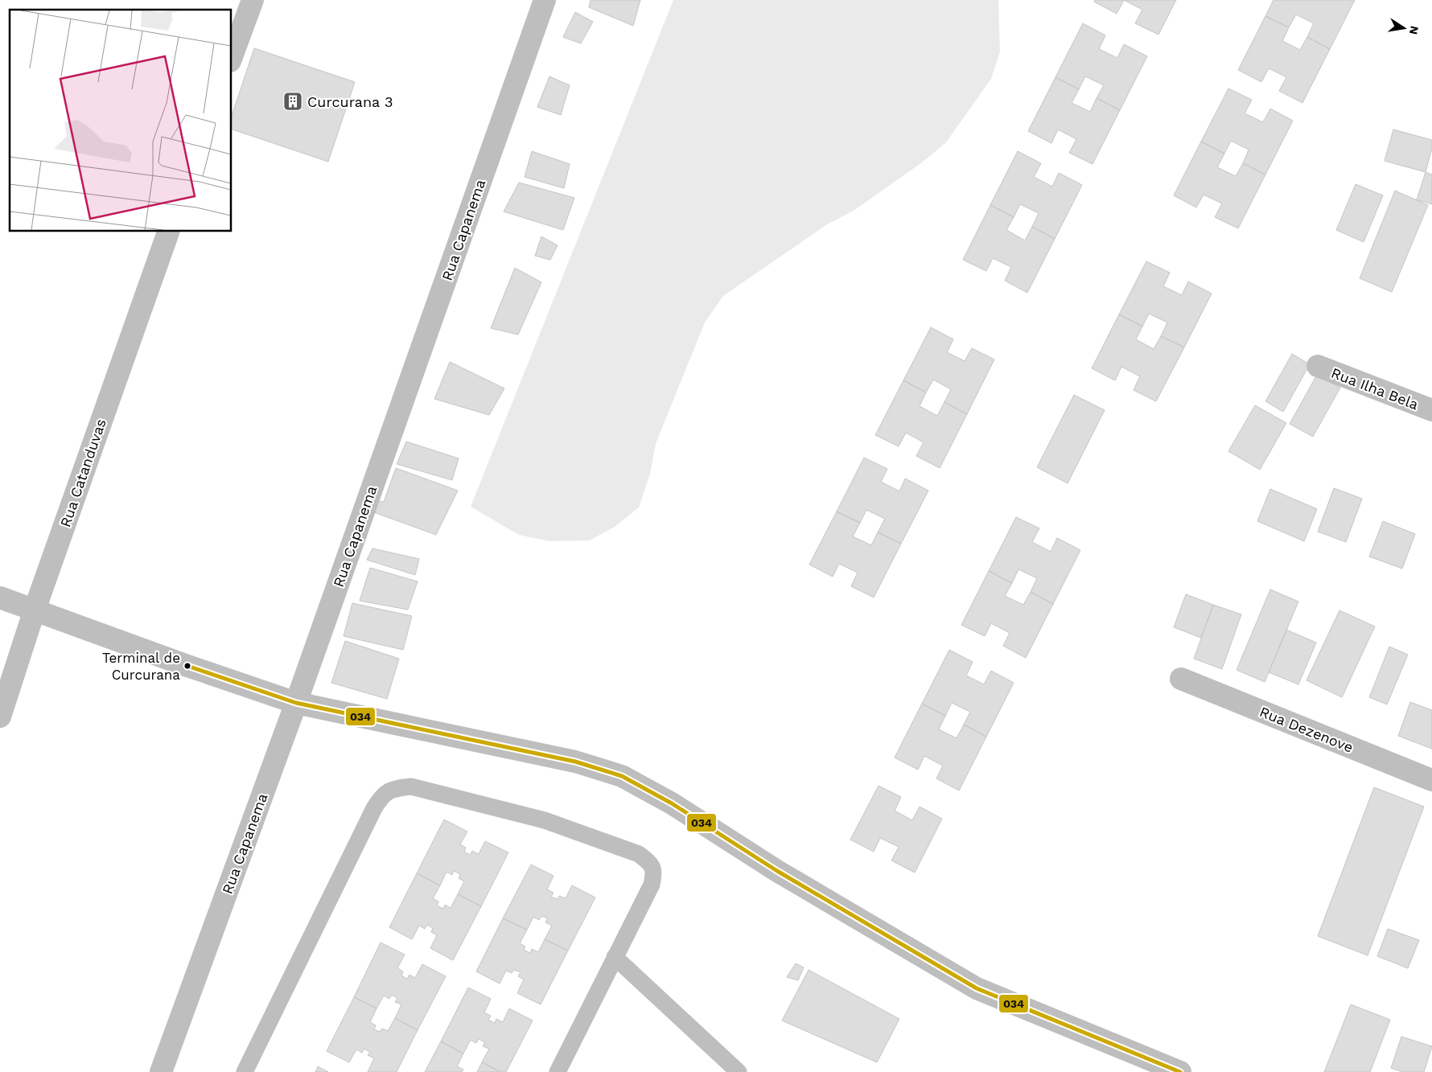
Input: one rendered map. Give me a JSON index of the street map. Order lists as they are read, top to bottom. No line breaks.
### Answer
{"streets":{"street":["Rua Capanema","Rua Ilha Bela","Rua Catanduvas","Rua Dezenove"]},"places":{"building":["Curcurana 3"],"other":["Terminal de Curcurana"]},"lines":["transit line 034"],"north":"right"}
